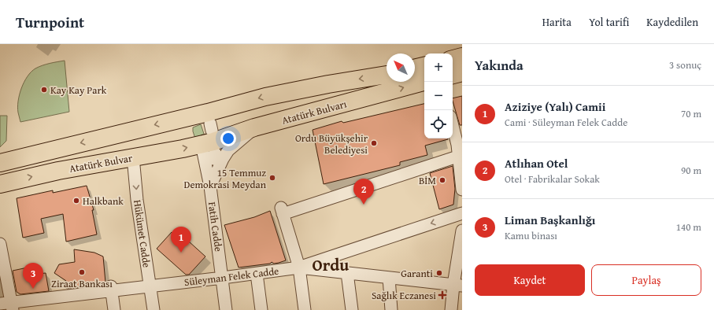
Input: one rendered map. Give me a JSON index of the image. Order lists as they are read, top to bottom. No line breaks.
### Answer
{"streets":{"highway":["Atatürk Bulvarı","Atatürk Bulvar"],"street":["Fatih Cadde","Hükümet Cadde","Süleyman Felek Cadde"]},"crossings":[["Atatürk Bulvarı","Atatürk Bulvar"],["Atatürk Bulvarı","Fatih Cadde"],["Atatürk Bulvar","Fatih Cadde"],["Atatürk Bulvar","Hükümet Cadde"],["Fatih Cadde","Süleyman Felek Cadde"],["Hükümet Cadde","Süleyman Felek Cadde"]],"one_way":["Hükümet Cadde"],"districts":["Ordu"],"places":{"other":["Kay Kay Park","Ordu Büyükşehir Belediyesi","15 Temmuz Demokrasi Meydan","BİM","Halkbank","Ziraat Bankası","Garanti"],"health":["Sağlık Eczanesi"]},"north":"top left","page":{"header":"Turnpoint","nav":["Harita","Yol tarifi","Kaydedilen"],"heading":["Yakında","3 sonuç"],"map_buttons":["+","−"],"list":[{"mark":"1","name":"Aziziye (Yalı) Camii","note":"Cami · Süleyman Felek Cadde","value":"70 m"},{"mark":"2","name":"Atlıhan Otel","note":"Otel · Fabrikalar Sokak","value":"90 m"},{"mark":"3","name":"Liman Başkanlığı","note":"Kamu binası","value":"140 m"}],"pins":["2","1","3"],"buttons":["Kaydet","Paylaş"]}}
